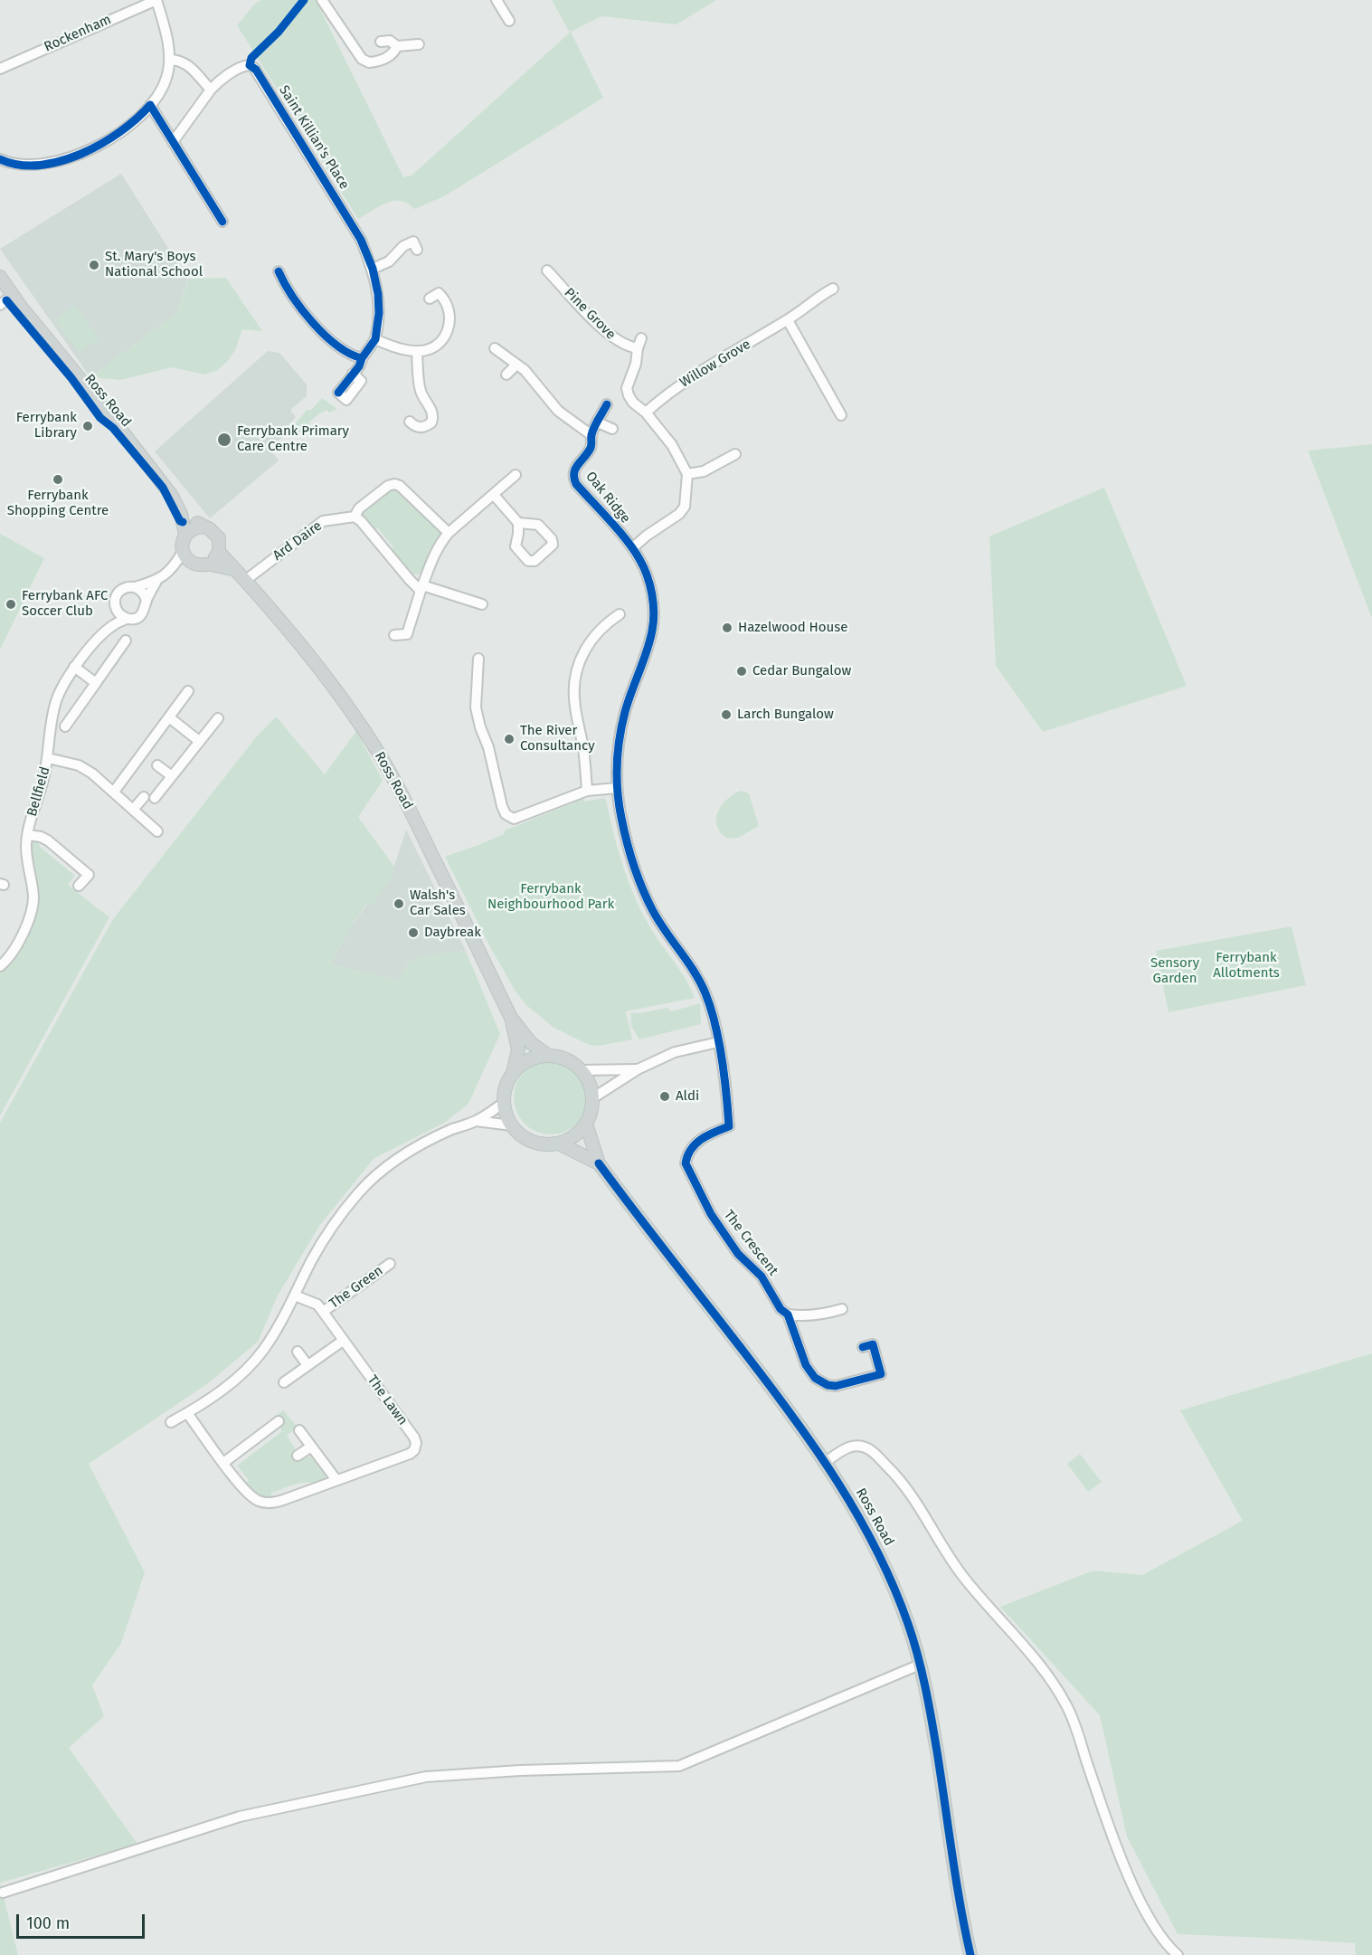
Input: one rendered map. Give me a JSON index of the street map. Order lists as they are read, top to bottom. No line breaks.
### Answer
{"streets":{"main road":["Ross Road"],"street":["Rockenham","Saint Killian's Place","Pine Grove","Willow Grove","Oak Ridge","Ard Daire","Bellfield","The Crescent","The Green","The Lawn"]},"crossings":[["Ross Road","Ard Daire"],["The Green","The Lawn"]],"parks":["Ferrybank Neighbourhood Park","Ferrybank Allotments","Sensory Garden"],"places":["St. Mary's Boys National School","Ferrybank Library","Ferrybank Primary Care Centre","Ferrybank Shopping Centre","Ferrybank AFC Soccer Club","Hazelwood House","Cedar Bungalow","Larch Bungalow","The River Consultancy","Walsh's Car Sales","Daybreak","Aldi"],"scale_bar":"100 m"}
